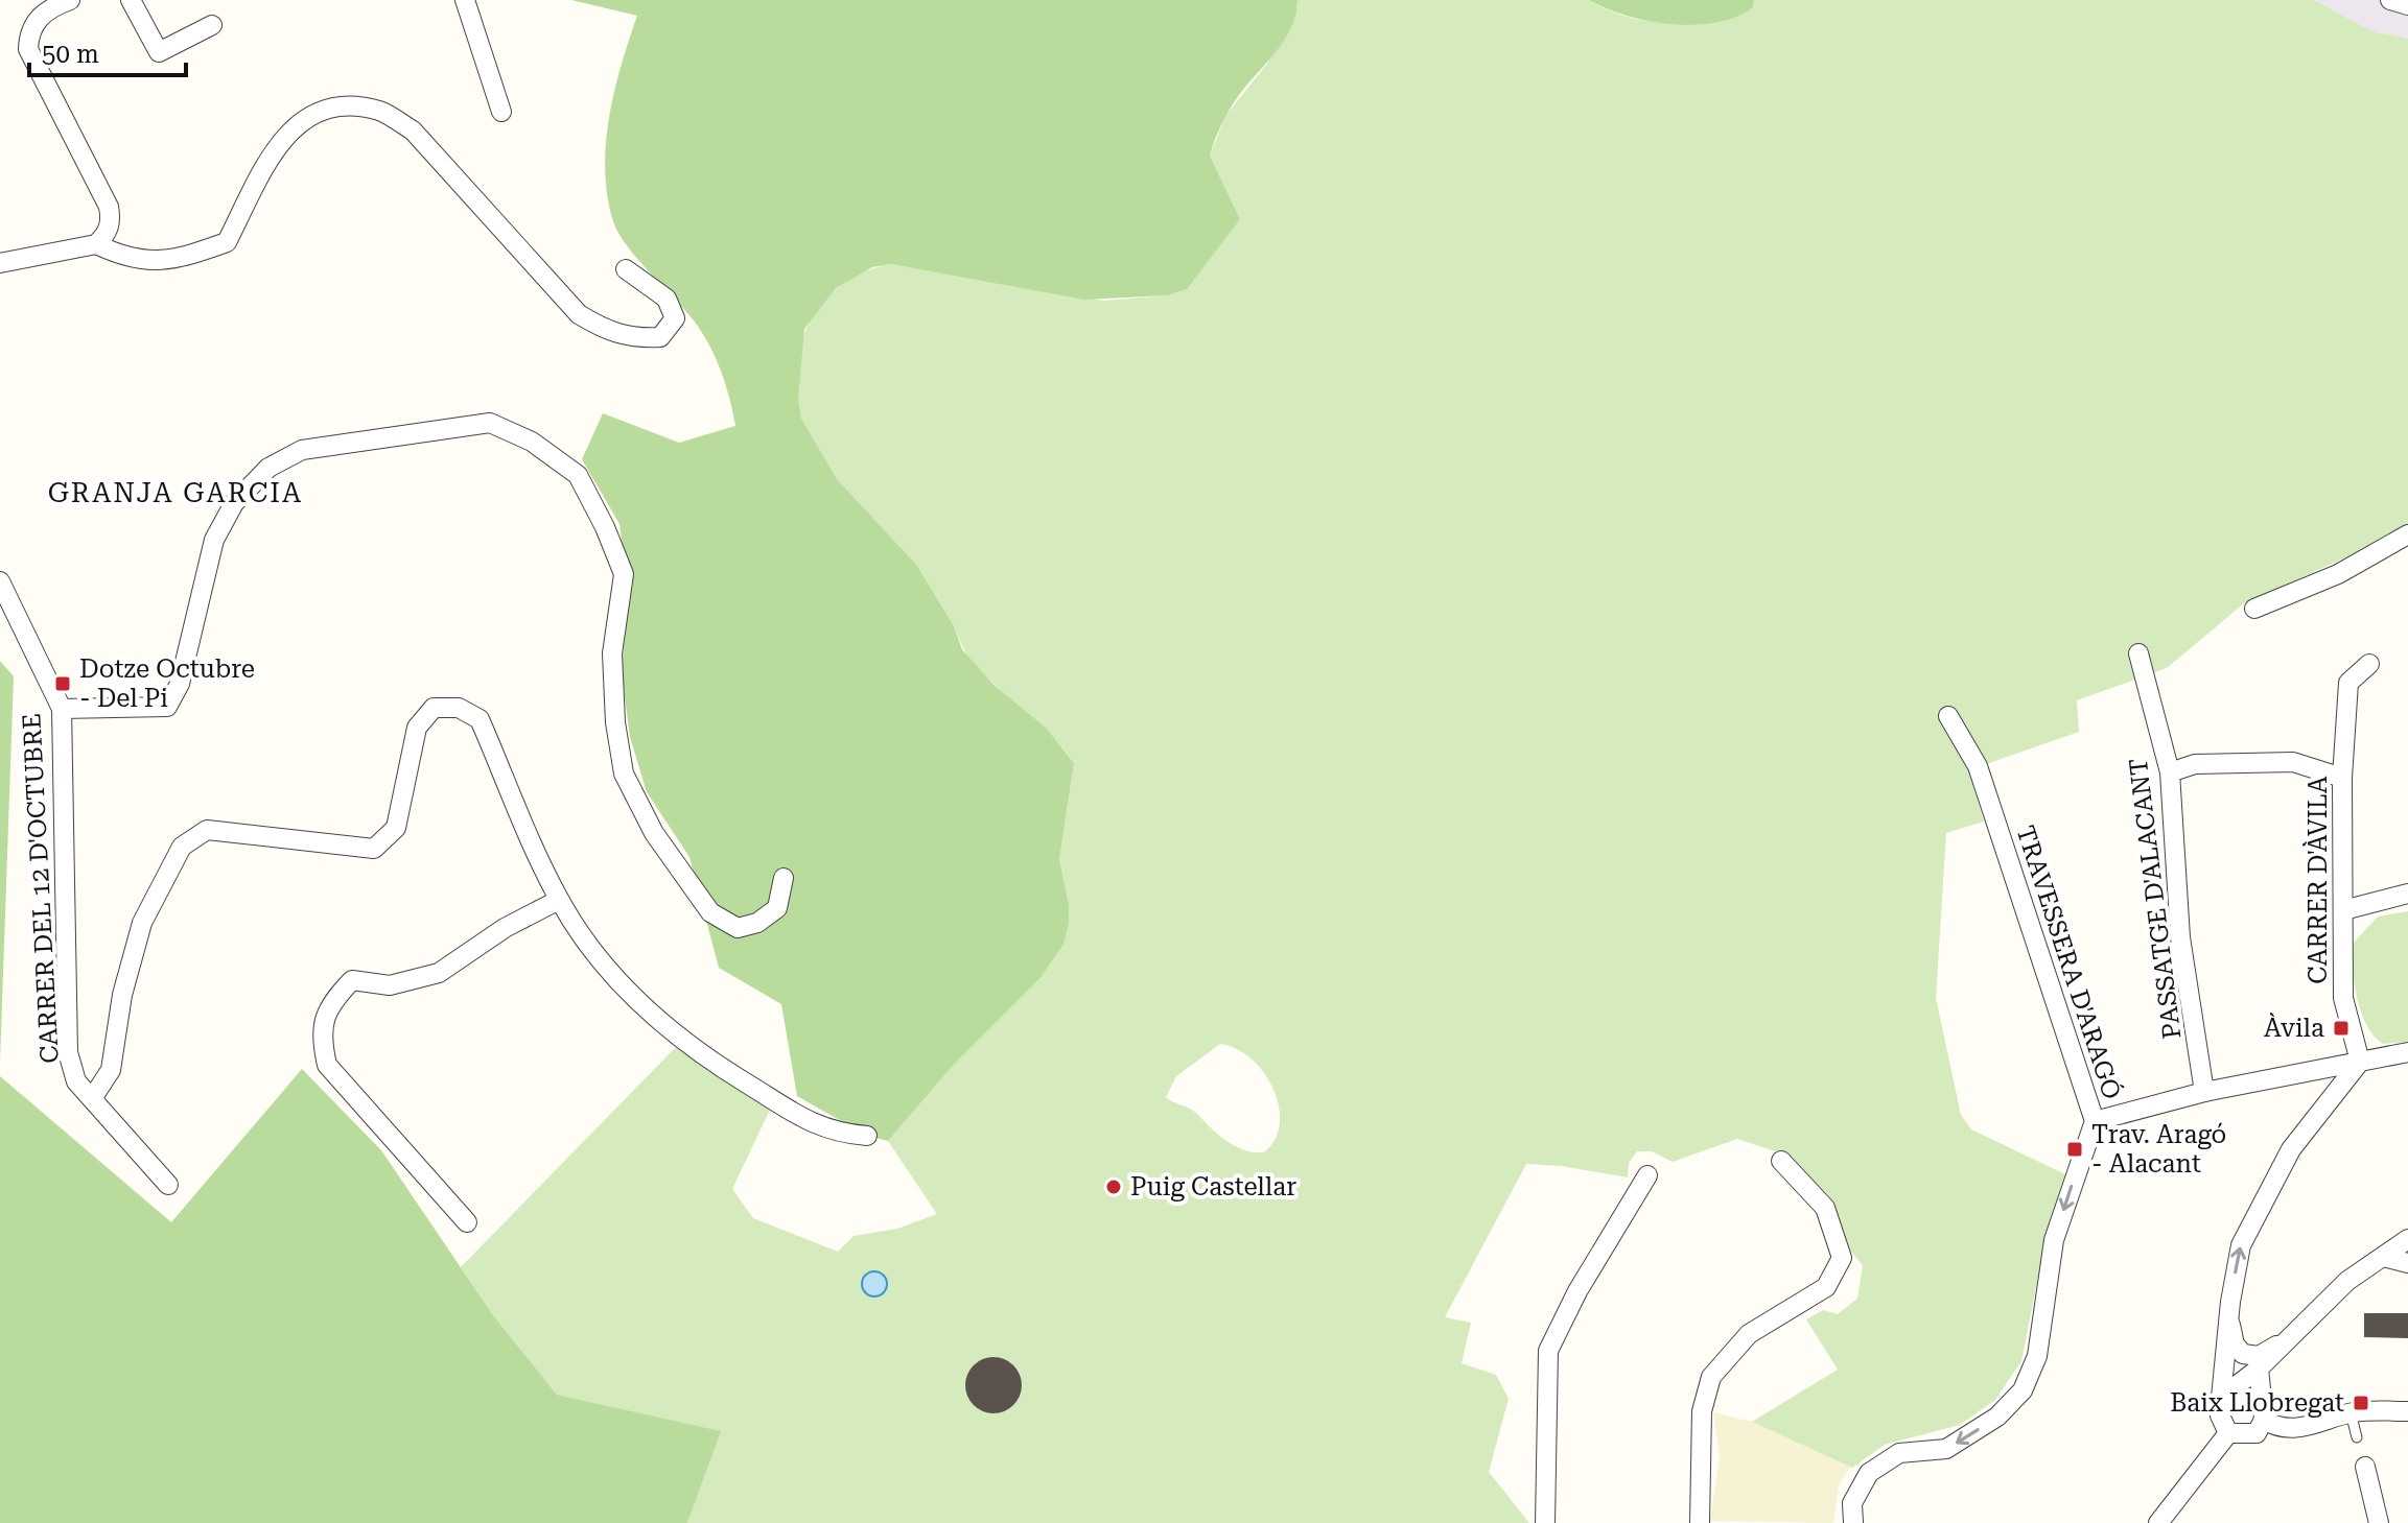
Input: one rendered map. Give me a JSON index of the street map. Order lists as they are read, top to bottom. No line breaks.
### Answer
{"streets":{"street":["CARRER D'ÀVILA","CARRER DEL 12 D'OCTUBRE","PASSATGE D'ALACANT","TRAVESSERA D'ARAGÓ"]},"one_way":["TRAVESSERA D'ARAGÓ"],"districts":["GRANJA GARCIA"],"places":{"transit":["Dotze Octubre - Del Pi","Àvila","Trav. Aragó - Alacant","Baix Llobregat"],"other":["Puig Castellar"]},"scale_bar":"50 m"}
